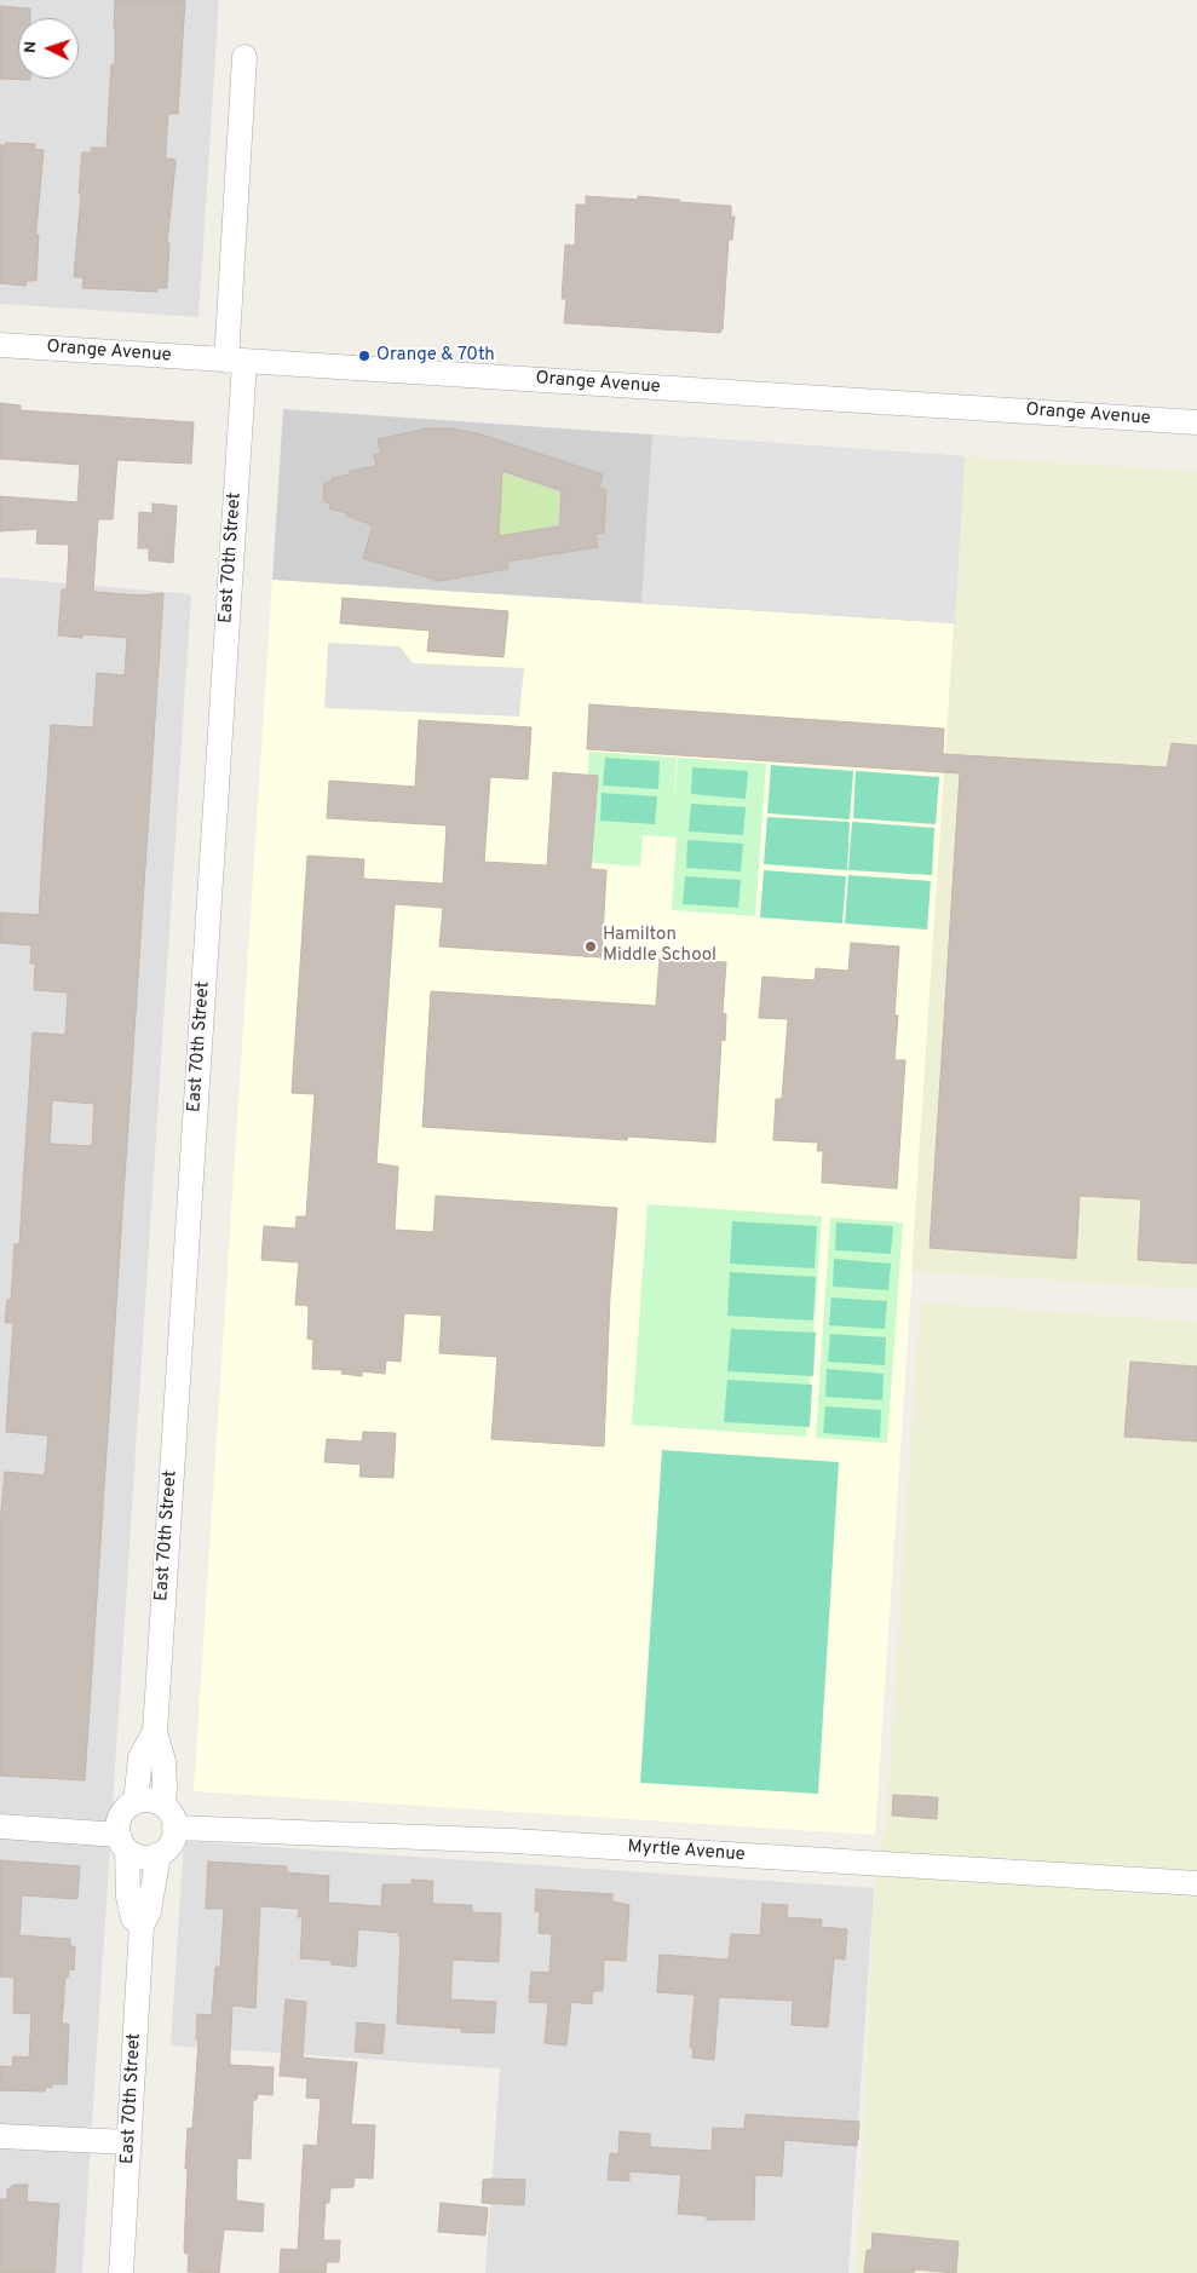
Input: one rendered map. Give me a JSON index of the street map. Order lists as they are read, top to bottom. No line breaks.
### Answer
{"streets":{"street":["Orange Avenue","East 70th Street","Myrtle Avenue"]},"crossings":[["Orange Avenue","East 70th Street"],["East 70th Street","Myrtle Avenue"]],"places":["Orange & 70th","Hamilton Middle School"],"north":"left"}
